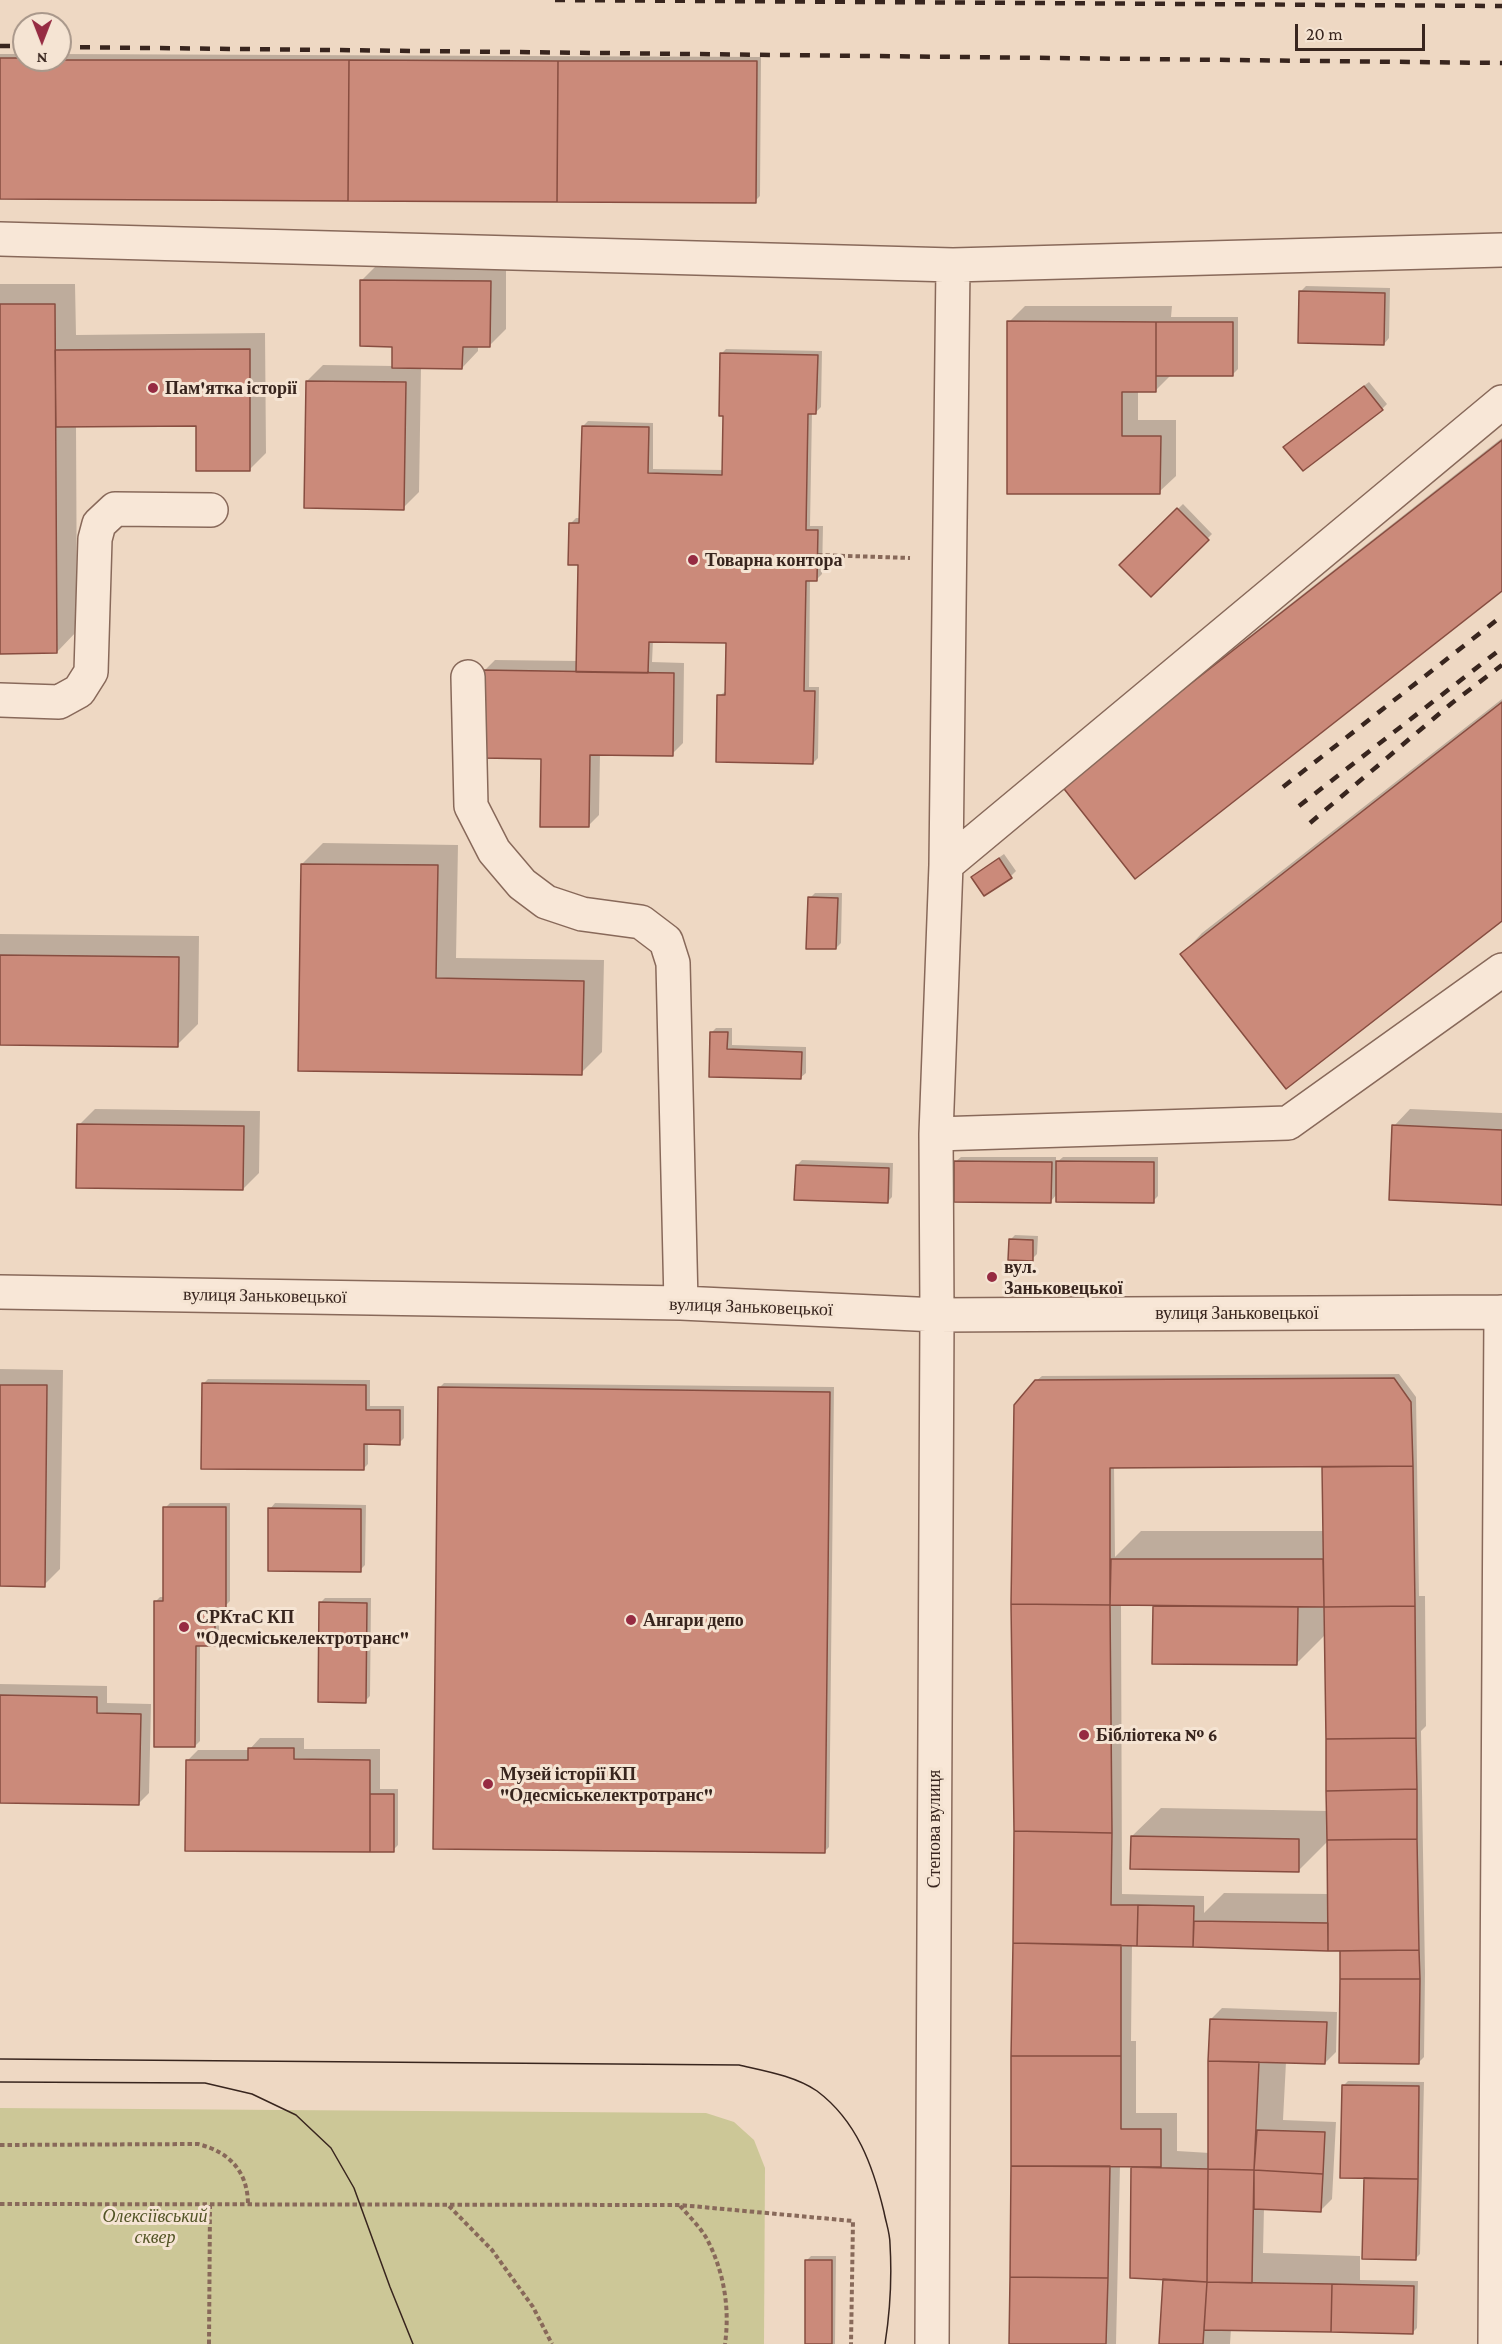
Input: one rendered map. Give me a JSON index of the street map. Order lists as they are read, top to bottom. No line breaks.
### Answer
{"streets":{"street":["вулиця Заньковецької","Степова вулиця"]},"crossings":[["вулиця Заньковецької","Степова вулиця"]],"parks":["Олексіївський сквер"],"places":["Пам'ятка історії","Товарна контора","вул. Заньковецької","Ангари депо","СРКтаС КП \"Одесміськелектротранс\"","Бібліотека № 6","Музей історії КП \"Одесміськелектротранс\""],"scale_bar":"20 m","north":"bottom"}
